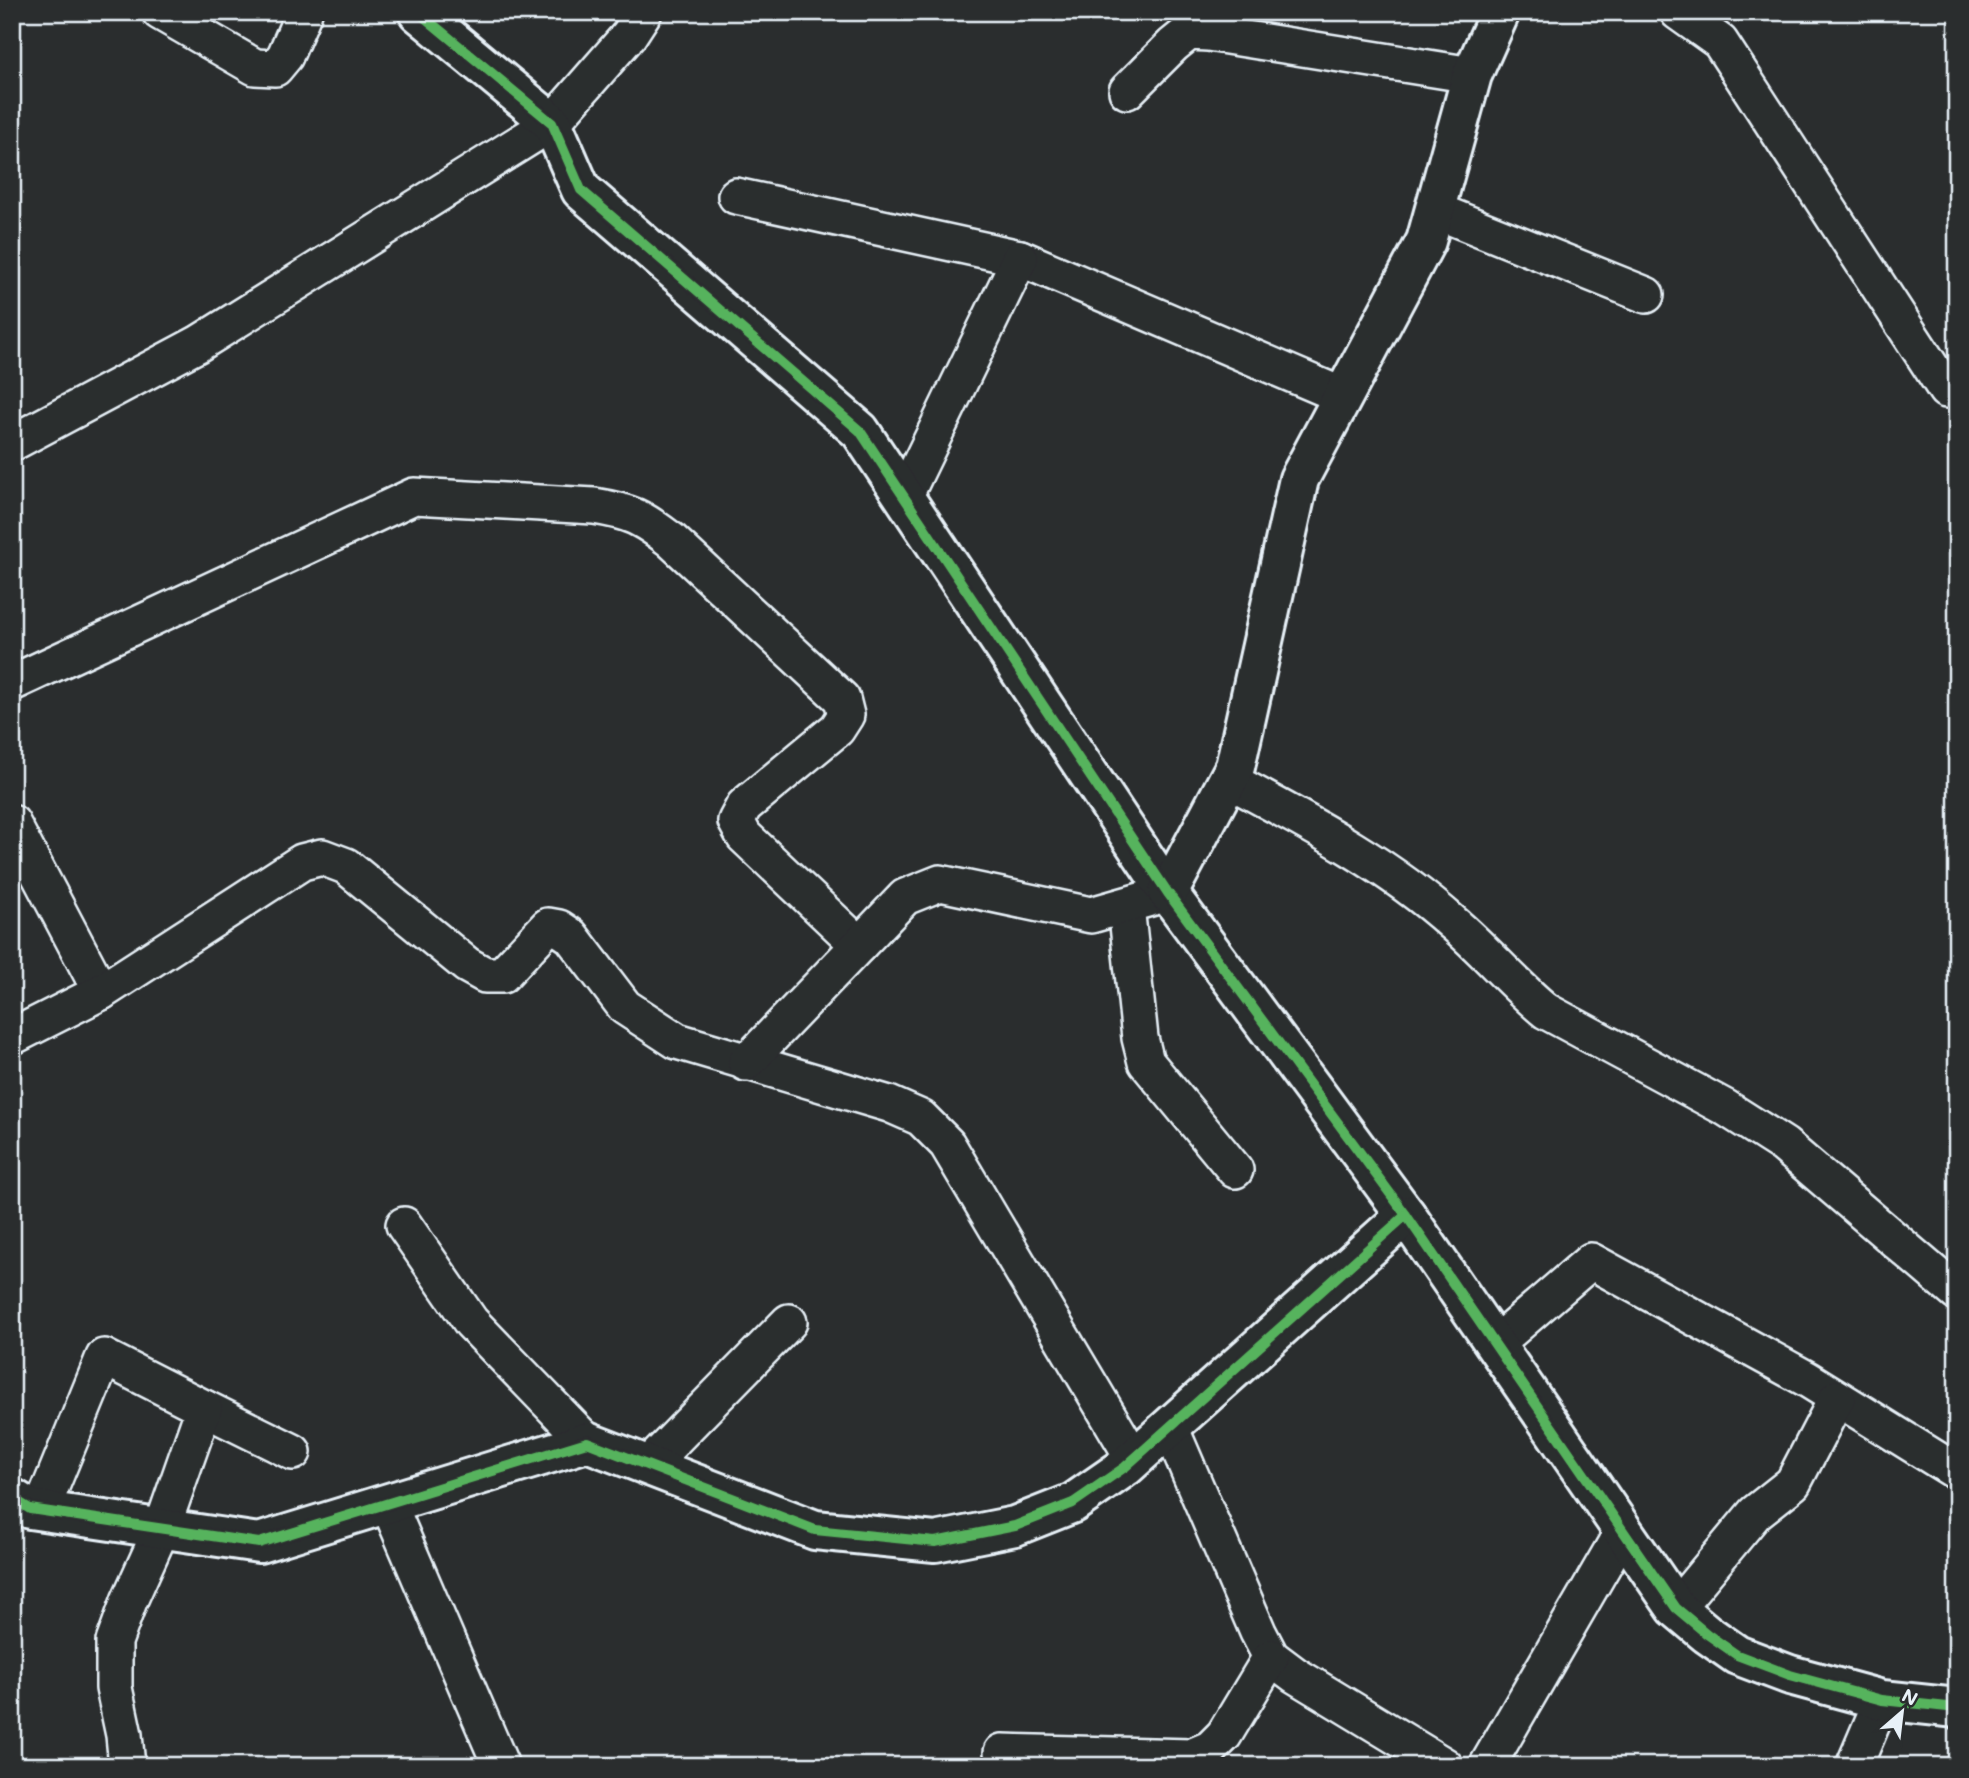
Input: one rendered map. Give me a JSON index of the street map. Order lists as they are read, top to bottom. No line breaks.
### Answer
{"north":"top right"}
